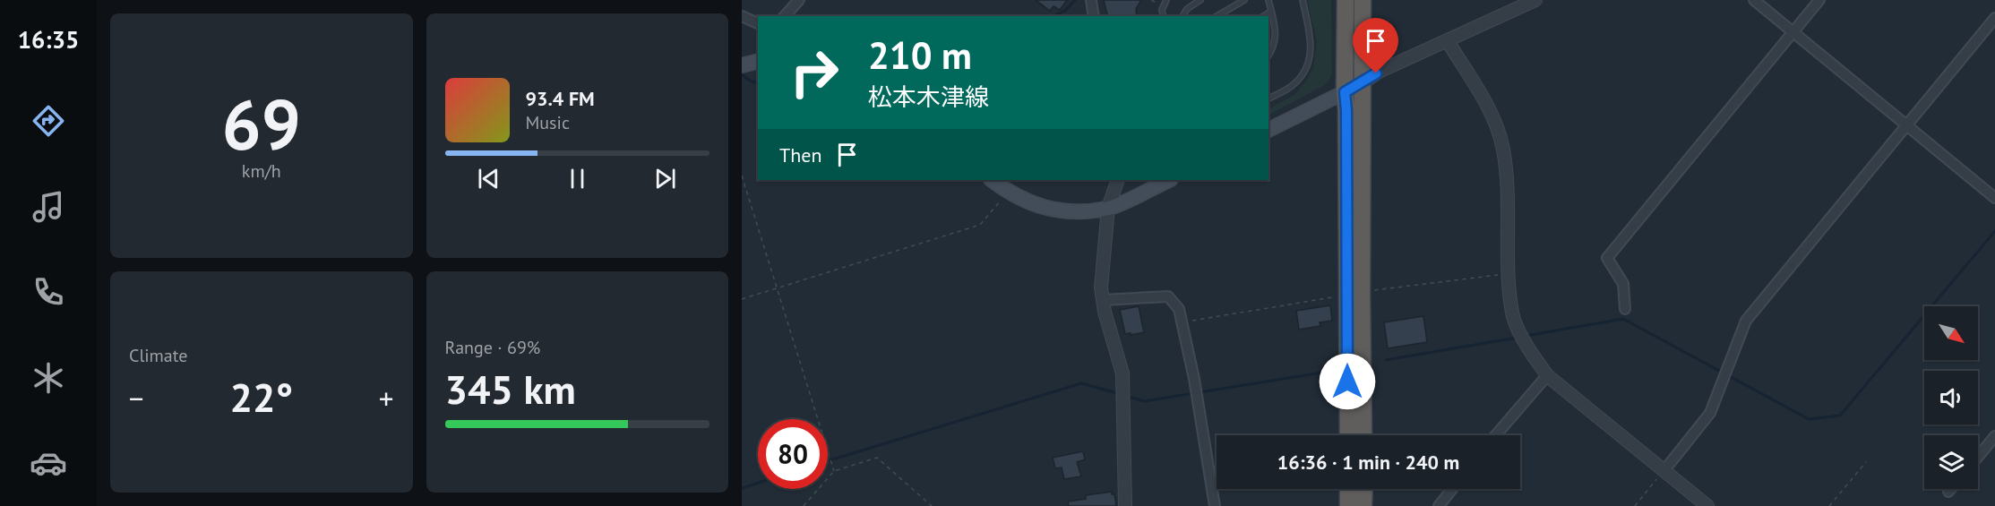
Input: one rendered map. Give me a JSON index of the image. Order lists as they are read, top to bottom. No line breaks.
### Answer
{"north":"bottom right","page":{"tabs":"16:35","tile":[["69","km/h"],"Climate",["Range · 69%","345 km"]],"turn":["210 m","松本木津線"],"song":["93.4 FM","Music"],"then":"Then","heat":["−","22°","+"],"limit":"80","trip":"16:36 · 1 min · 240 m"}}
